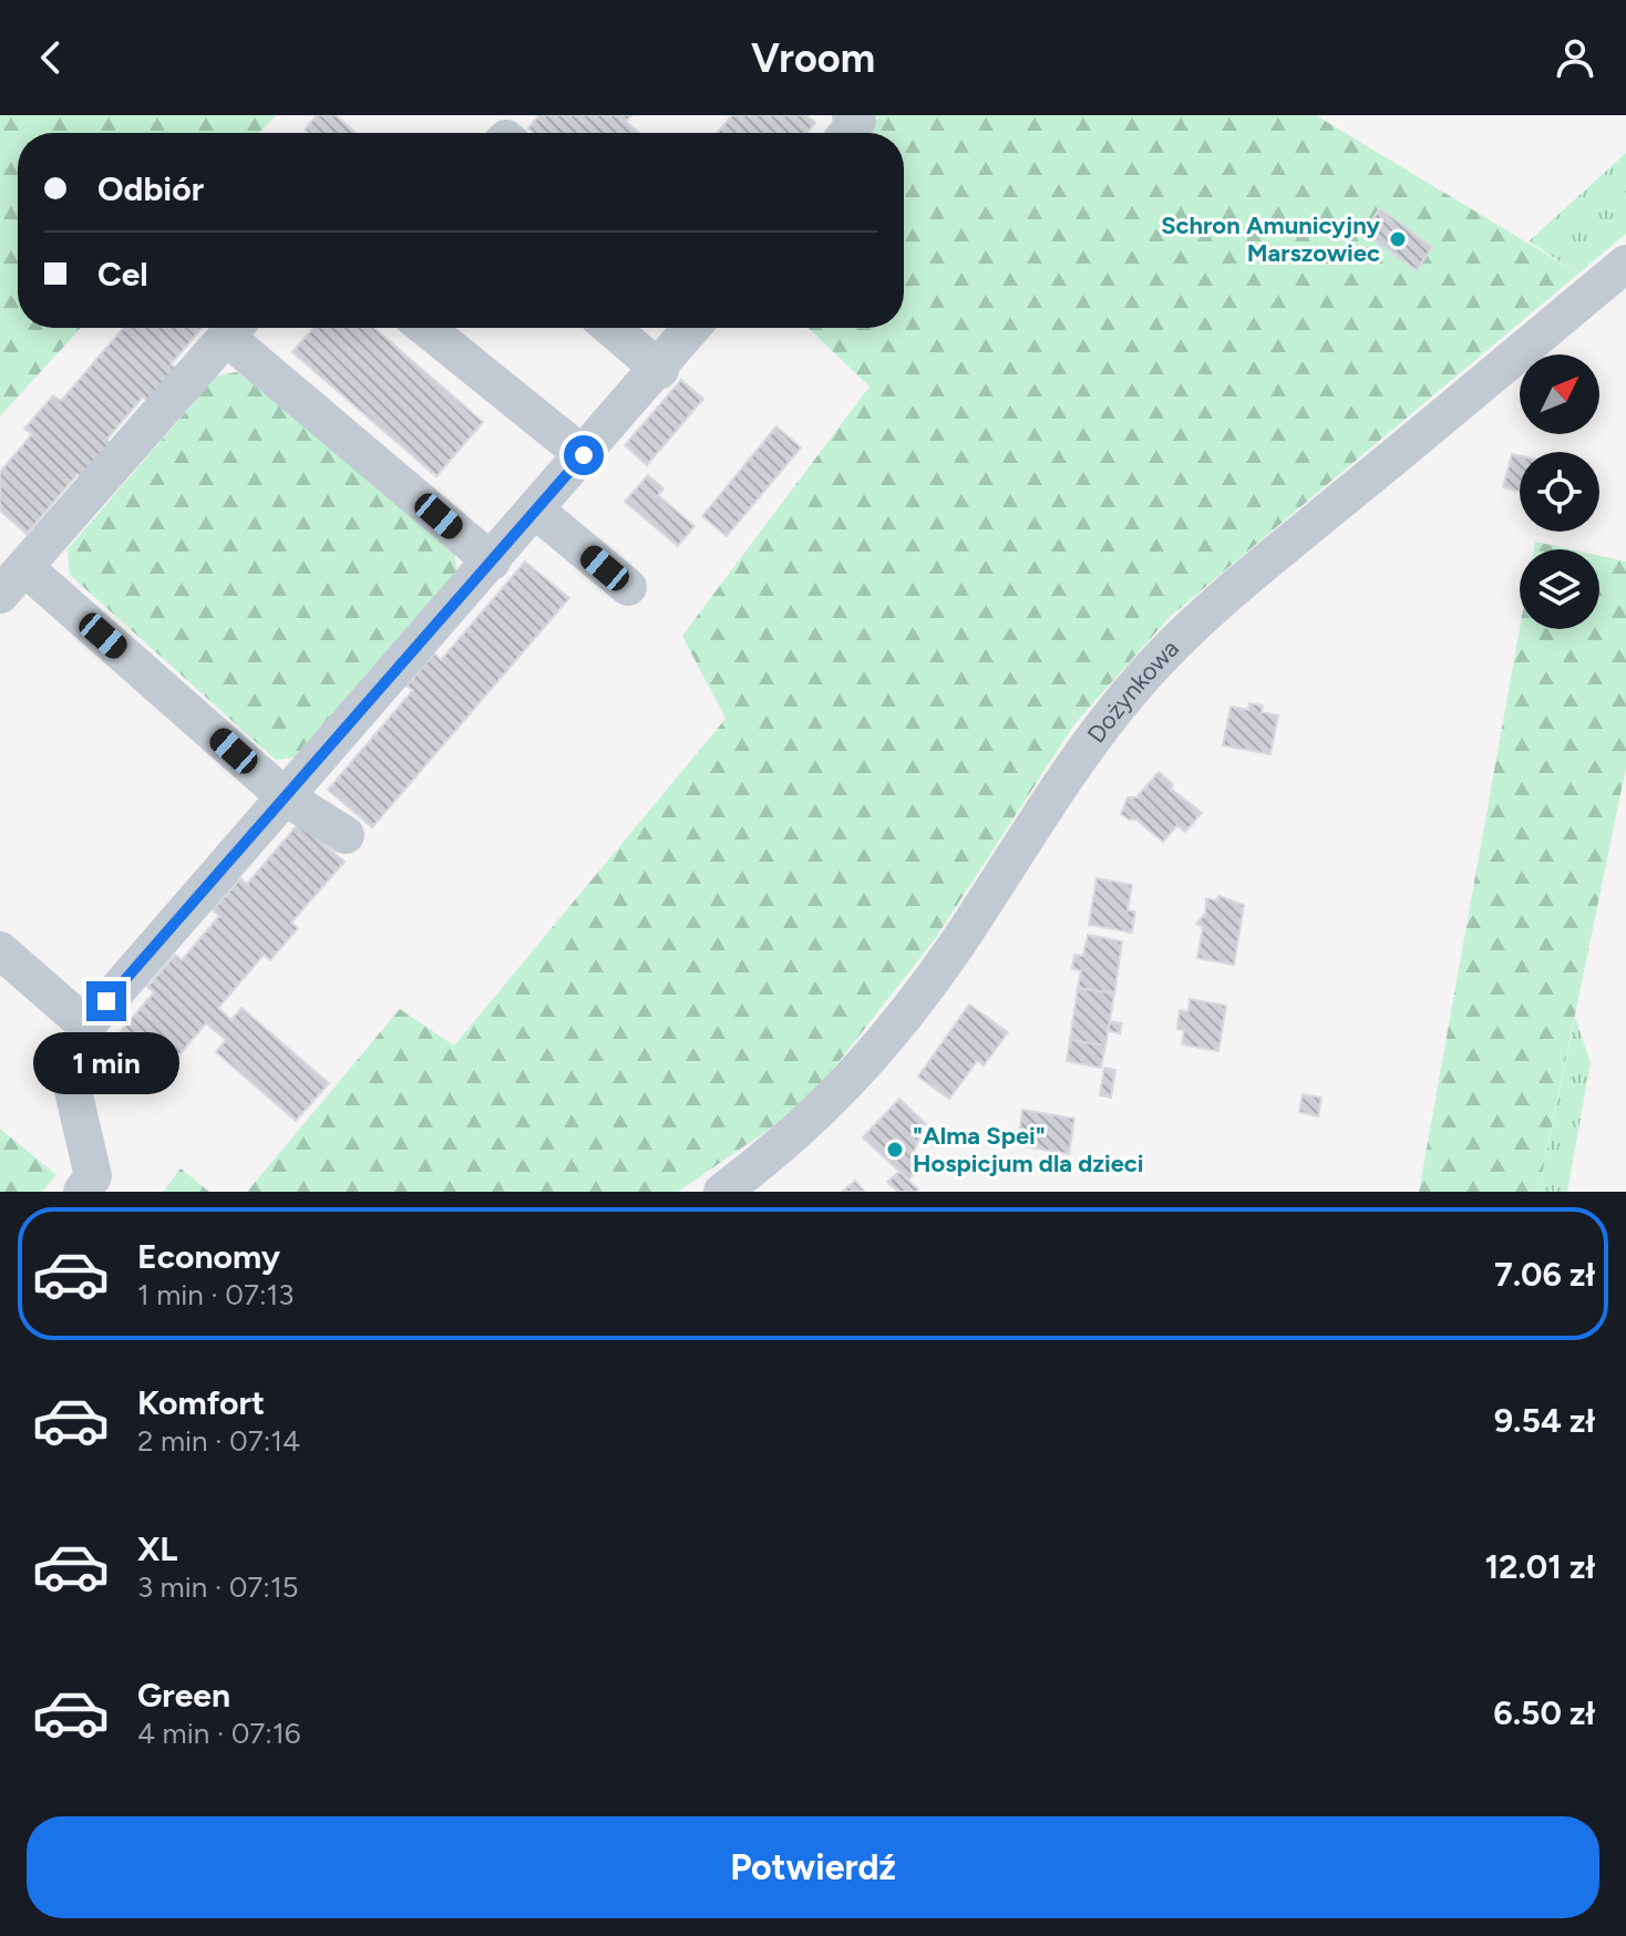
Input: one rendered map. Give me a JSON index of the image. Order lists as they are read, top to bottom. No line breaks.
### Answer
{"streets":{"street":["Dożynkowa"]},"places":["Schron Amunicyjny Marszowiec","\"Alma Spei\" Hospicjum dla dzieci"],"north":"top right","page":{"header":"Vroom","banner":["Odbiór","Cel"],"bubble":"1 min","list":[{"name":"Economy","note":"1 min · 07:13","value":"7.06 zł"},{"name":"Komfort","note":"2 min · 07:14","value":"9.54 zł"},{"name":"XL","note":"3 min · 07:15","value":"12.01 zł"},{"name":"Green","note":"4 min · 07:16","value":"6.50 zł"}],"buttons":"Potwierdź"}}
